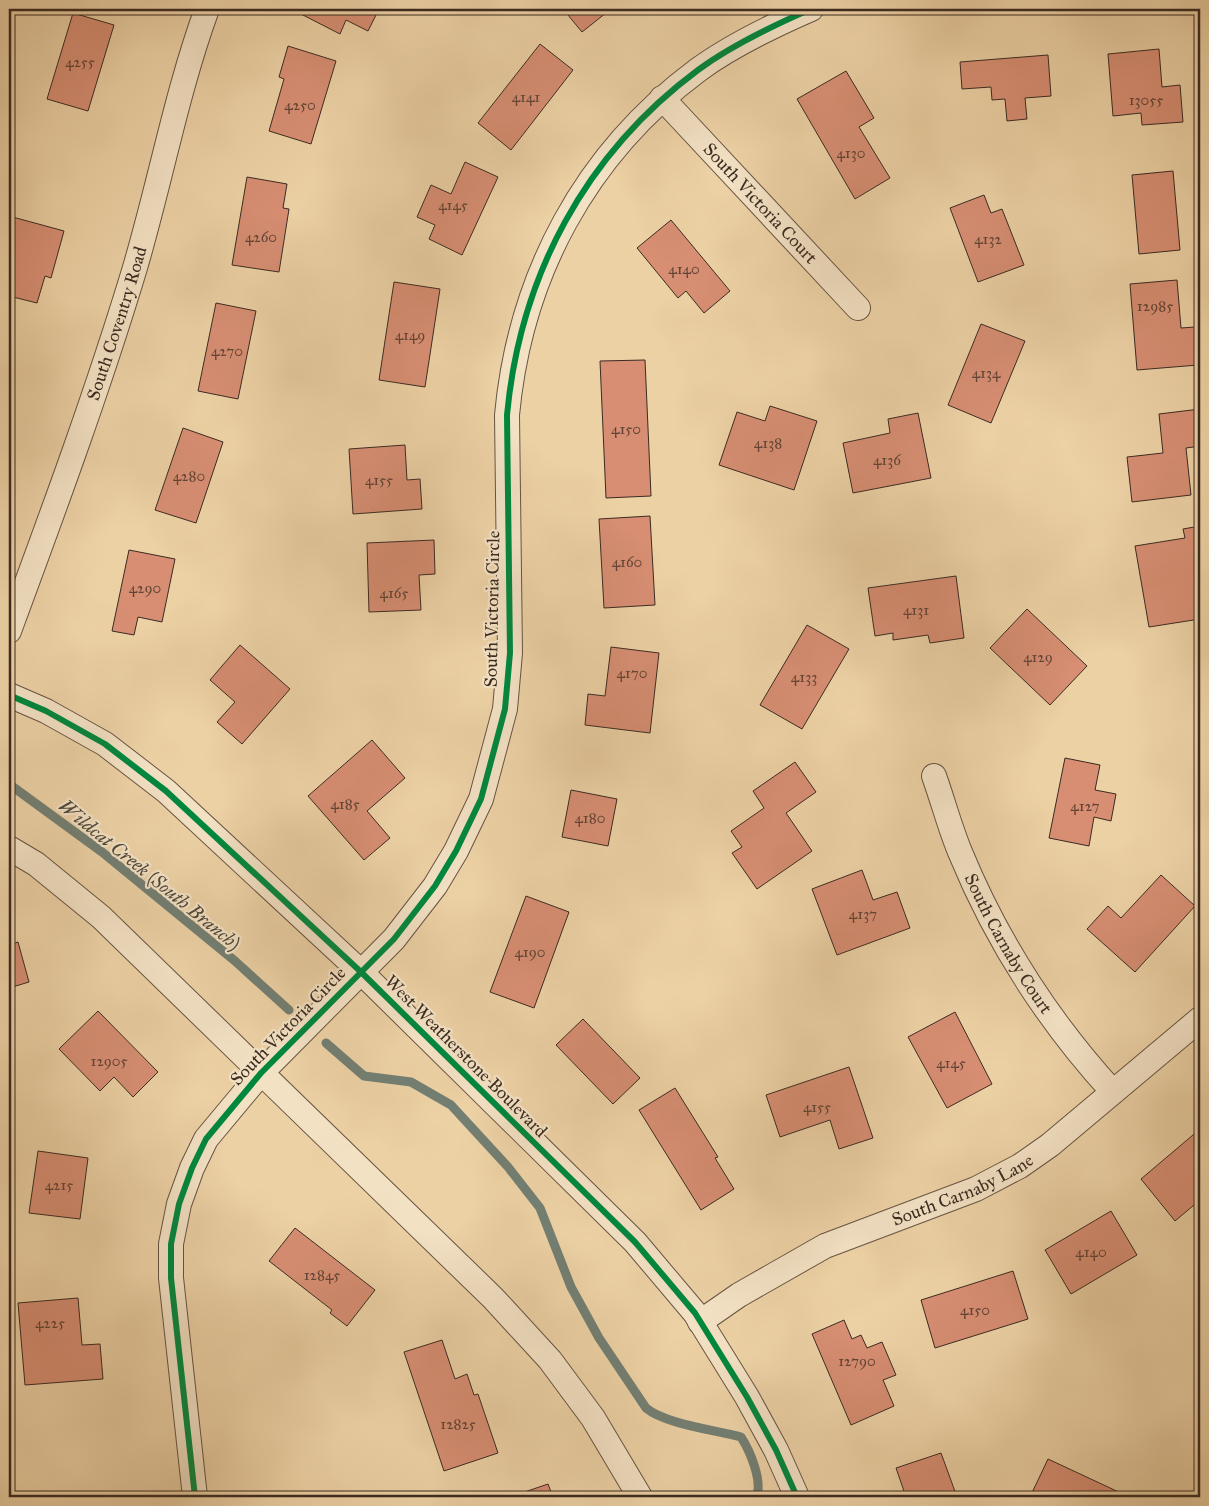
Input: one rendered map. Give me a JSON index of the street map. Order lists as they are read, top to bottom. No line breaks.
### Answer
{"streets":{"street":["South Victoria Court","South Coventry Road","South Victoria Circle","South Carnaby Court","West Weatherstone Boulevard","South Carnaby Lane"]},"crossings":[["South Victoria Court","South Victoria Circle"],["South Victoria Circle","West Weatherstone Boulevard"],["South Carnaby Court","South Carnaby Lane"],["West Weatherstone Boulevard","South Carnaby Lane"]],"water":["Wildcat Creek (South Branch)"],"house_numbers":["4255","4141","13055","4250","4130","4145","4260","4132","4140","12985","4149","4270","4134","4150","4138","4136","4280","4155","4160","4290","4165","4131","4129","4170","4133","4185","4127","4180","4137","4190","12905","4145","4155","4215","4140","12845","4150","4225","12790","12825"]}
